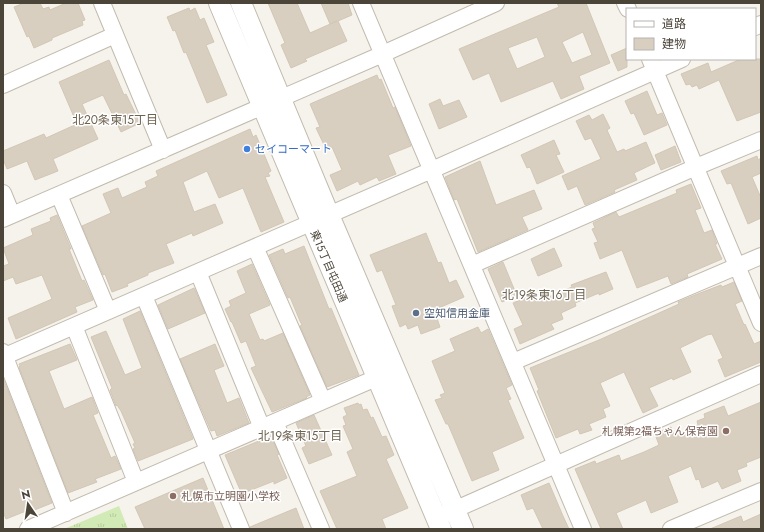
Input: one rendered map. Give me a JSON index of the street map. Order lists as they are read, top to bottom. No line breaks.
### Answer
{"streets":{"street":["東15丁目屯田通"]},"districts":["北20条東15丁目","北19条東16丁目","北19条東15丁目"],"places":["セイコーマート","空知信用金庫","札幌第2福ちゃん保育園","札幌市立明園小学校"],"legend":["道路","建物"],"north":"top"}
